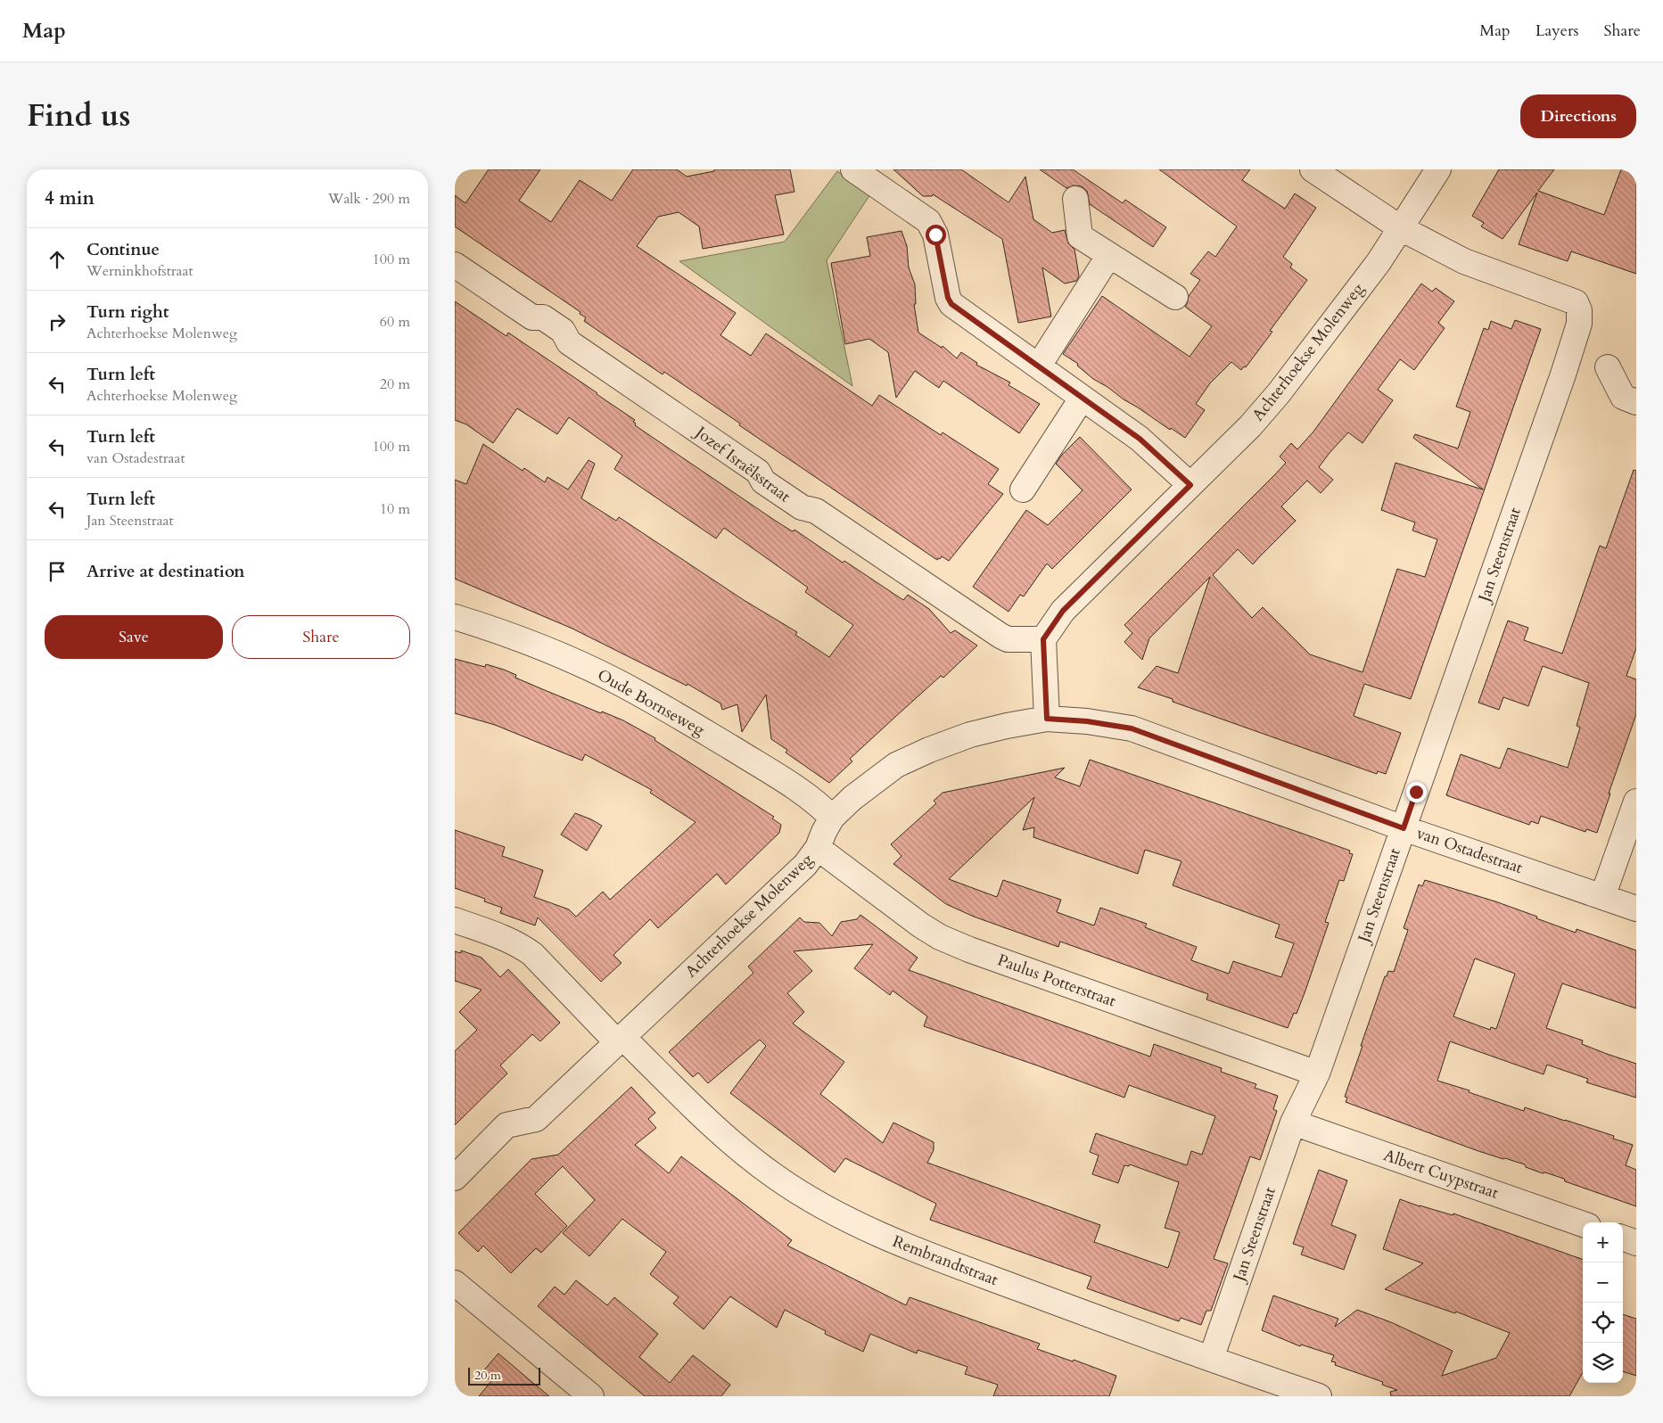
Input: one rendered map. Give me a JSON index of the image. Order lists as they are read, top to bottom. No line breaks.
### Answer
{"streets":{"street":["Achterhoekse Molenweg","Jozef Israëlsstraat","Jan Steenstraat","Oude Bornseweg","van Ostadestraat","Paulus Potterstraat","Albert Cuypstraat","Rembrandtstraat"]},"crossings":[["Achterhoekse Molenweg","Jozef Israëlsstraat"],["Achterhoekse Molenweg","Jan Steenstraat"],["Achterhoekse Molenweg","Oude Bornseweg"],["Achterhoekse Molenweg","van Ostadestraat"],["Achterhoekse Molenweg","Paulus Potterstraat"],["Achterhoekse Molenweg","Rembrandtstraat"],["Jan Steenstraat","van Ostadestraat"],["Jan Steenstraat","Paulus Potterstraat"],["Jan Steenstraat","Albert Cuypstraat"],["Jan Steenstraat","Rembrandtstraat"]],"scale_bar":"20 m","page":{"header":"Map","nav":["Map","Layers","Share"],"title":"Find us","buttons":["Directions",["Save","Share"]],"heading":["4 min","Walk · 290 m"],"list":[["Continue","Werninkhofstraat","100 m"],["Turn right","Achterhoekse Molenweg","60 m"],["Turn left","Achterhoekse Molenweg","20 m"],["Turn left","van Ostadestraat","100 m"],["Turn left","Jan Steenstraat","10 m"],"Arrive at destination"],"map_buttons":["+","−"],"scale":"20 m"}}
